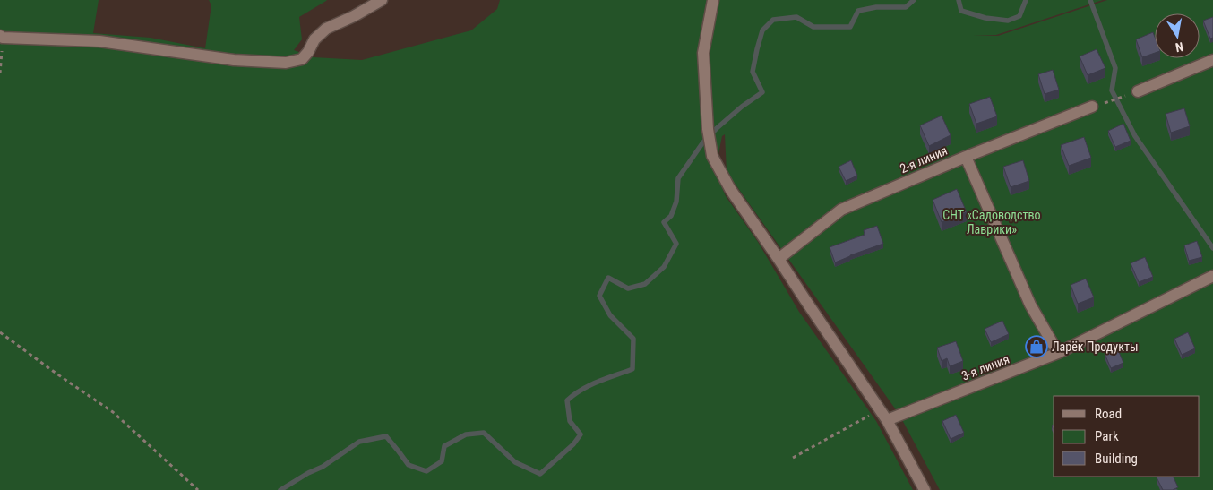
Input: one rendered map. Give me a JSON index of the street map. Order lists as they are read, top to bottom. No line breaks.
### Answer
{"streets":{"street":["2-я линия","3-я линия"]},"parks":["СНТ «Садоводство Лаврики»"],"places":{"shop":["Ларёк Продукты"]},"legend":["Road","Park","Building"],"north":"bottom"}
